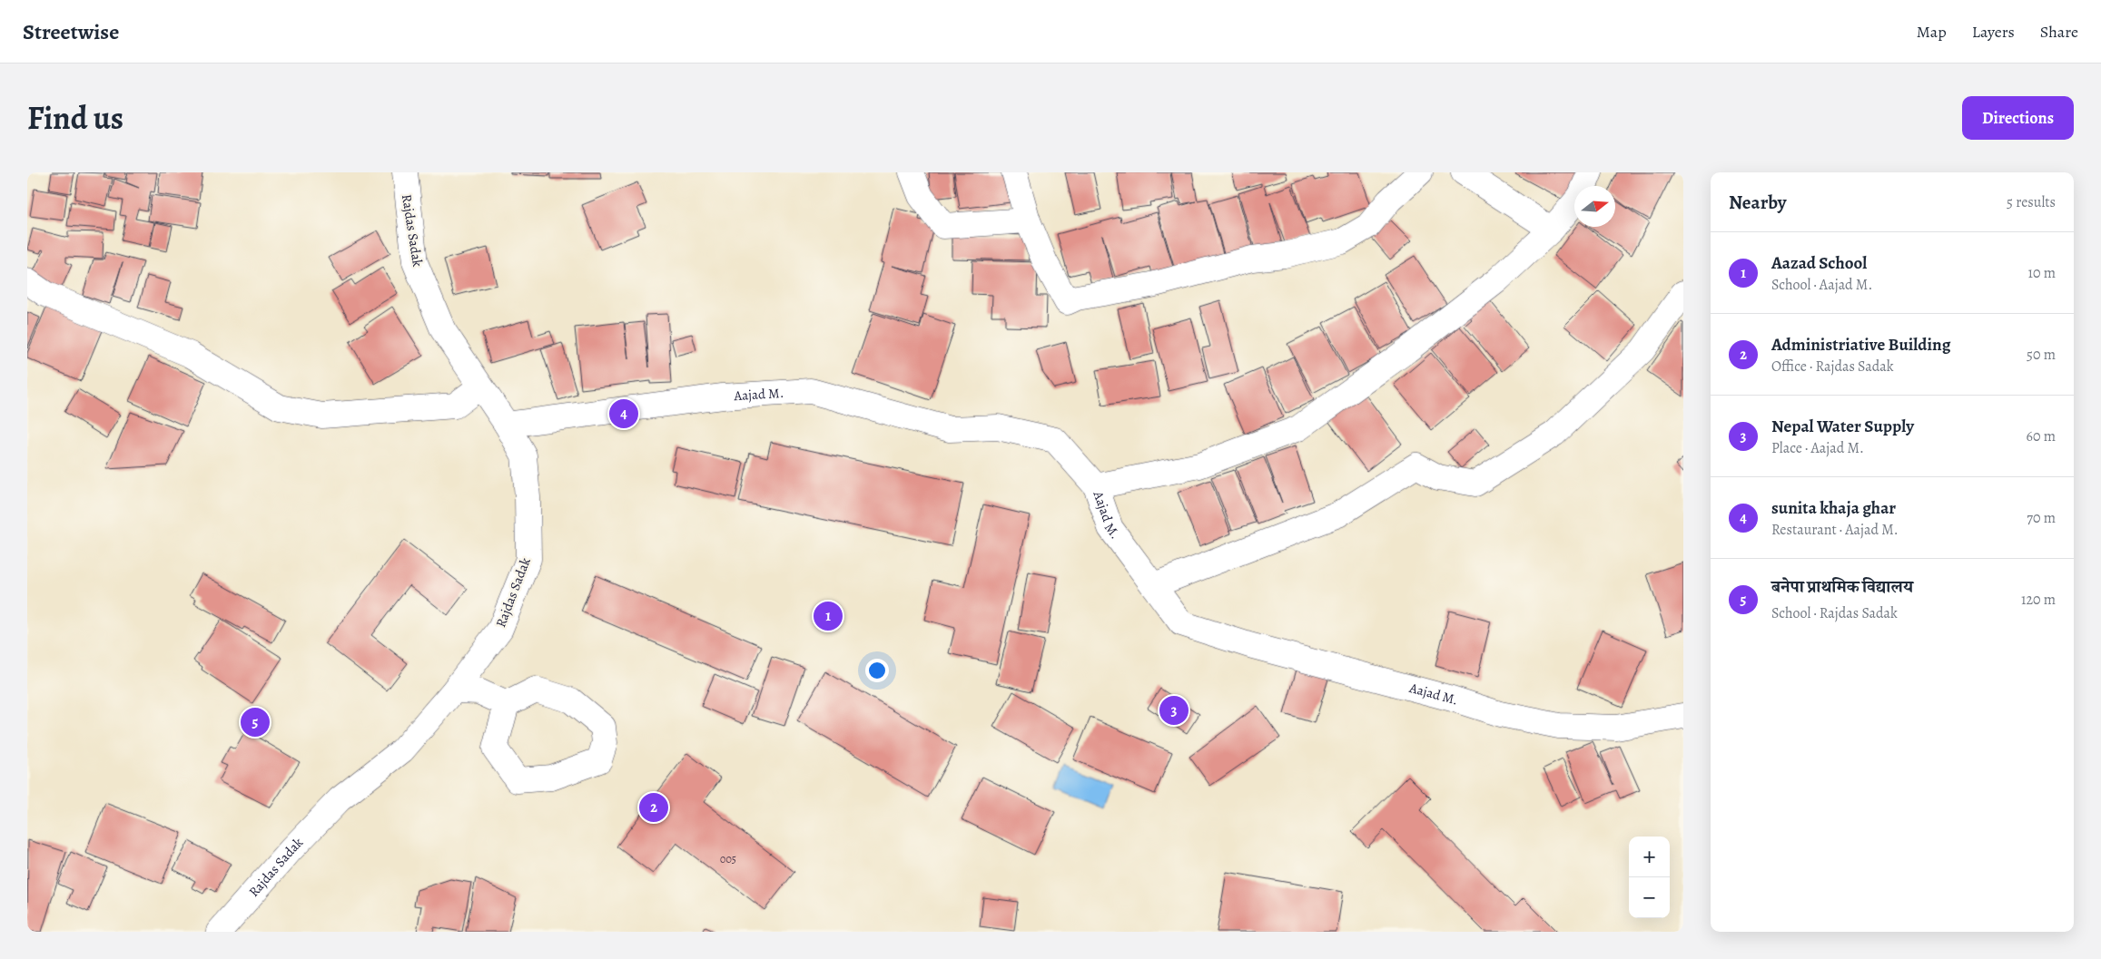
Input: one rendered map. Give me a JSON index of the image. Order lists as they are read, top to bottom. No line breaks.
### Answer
{"streets":{"street":["Rajdas Sadak","Aajad M."]},"crossings":[["Rajdas Sadak","Aajad M."]],"house_numbers":["005"],"north":"right","page":{"header":"Streetwise","nav":["Map","Layers","Share"],"title":"Find us","buttons":"Directions","heading":["Nearby","5 results"],"list":[{"mark":"1","name":"Aazad School","note":"School · Aajad M.","value":"10 m"},{"mark":"2","name":"Administriative Building","note":"Office · Rajdas Sadak","value":"50 m"},{"mark":"3","name":"Nepal Water Supply","note":"Place · Aajad M.","value":"60 m"},{"mark":"4","name":"sunita khaja ghar","note":"Restaurant · Aajad M.","value":"70 m"},{"mark":"5","name":"बनेपा प्राथमिक विद्यालय","note":"School · Rajdas Sadak","value":"120 m"}],"pins":["4","1","3","5","2"],"map_buttons":["+","−"]}}
